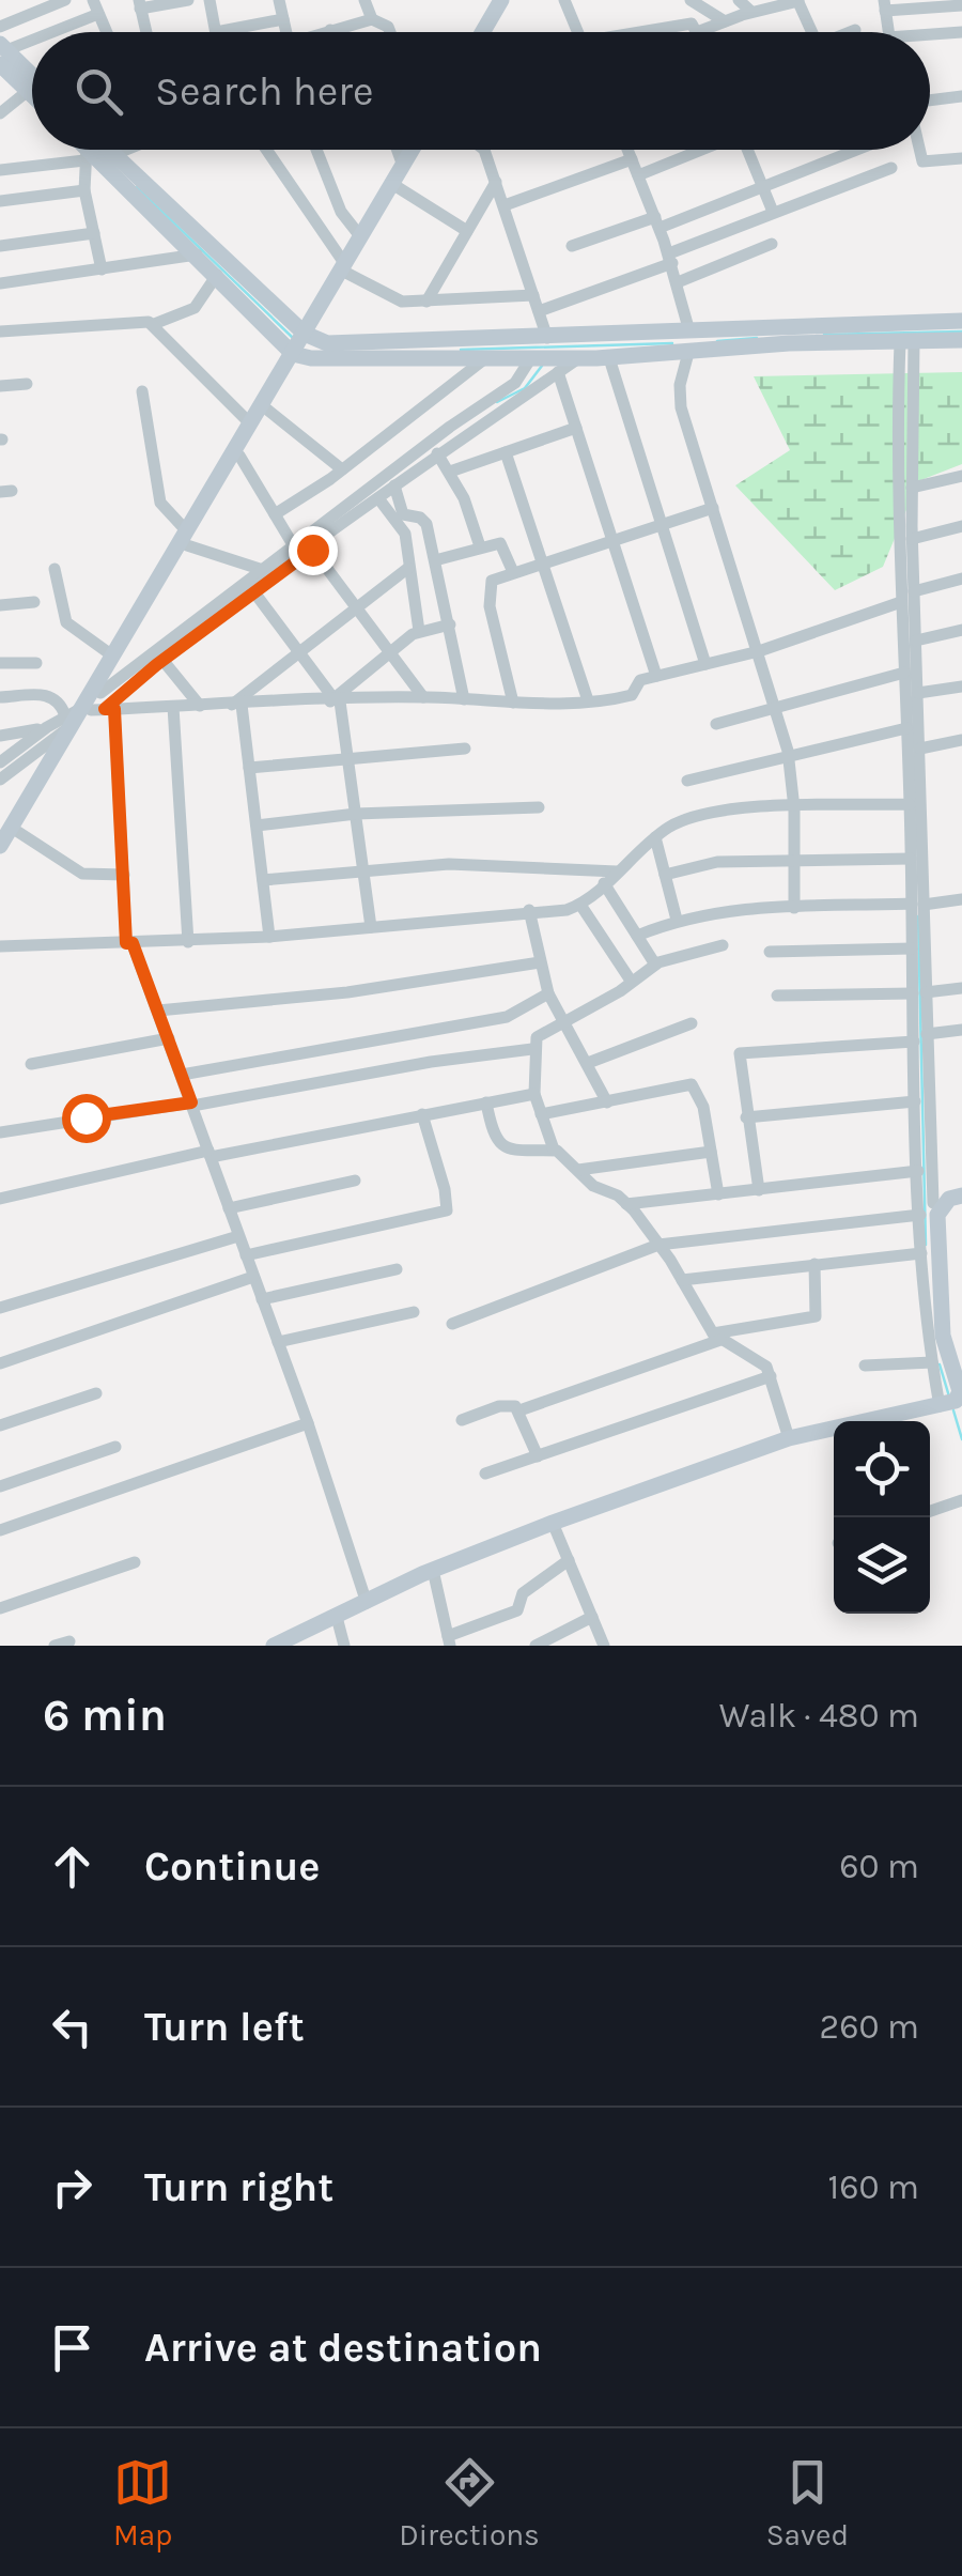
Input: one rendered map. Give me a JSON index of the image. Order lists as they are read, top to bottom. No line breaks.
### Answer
{"page":{"search":"Search here","heading":["6 min","Walk · 480 m"],"list":[["Continue","60 m"],["Turn left","260 m"],["Turn right","160 m"],"Arrive at destination"],"nav":["Map","Directions","Saved"]}}
